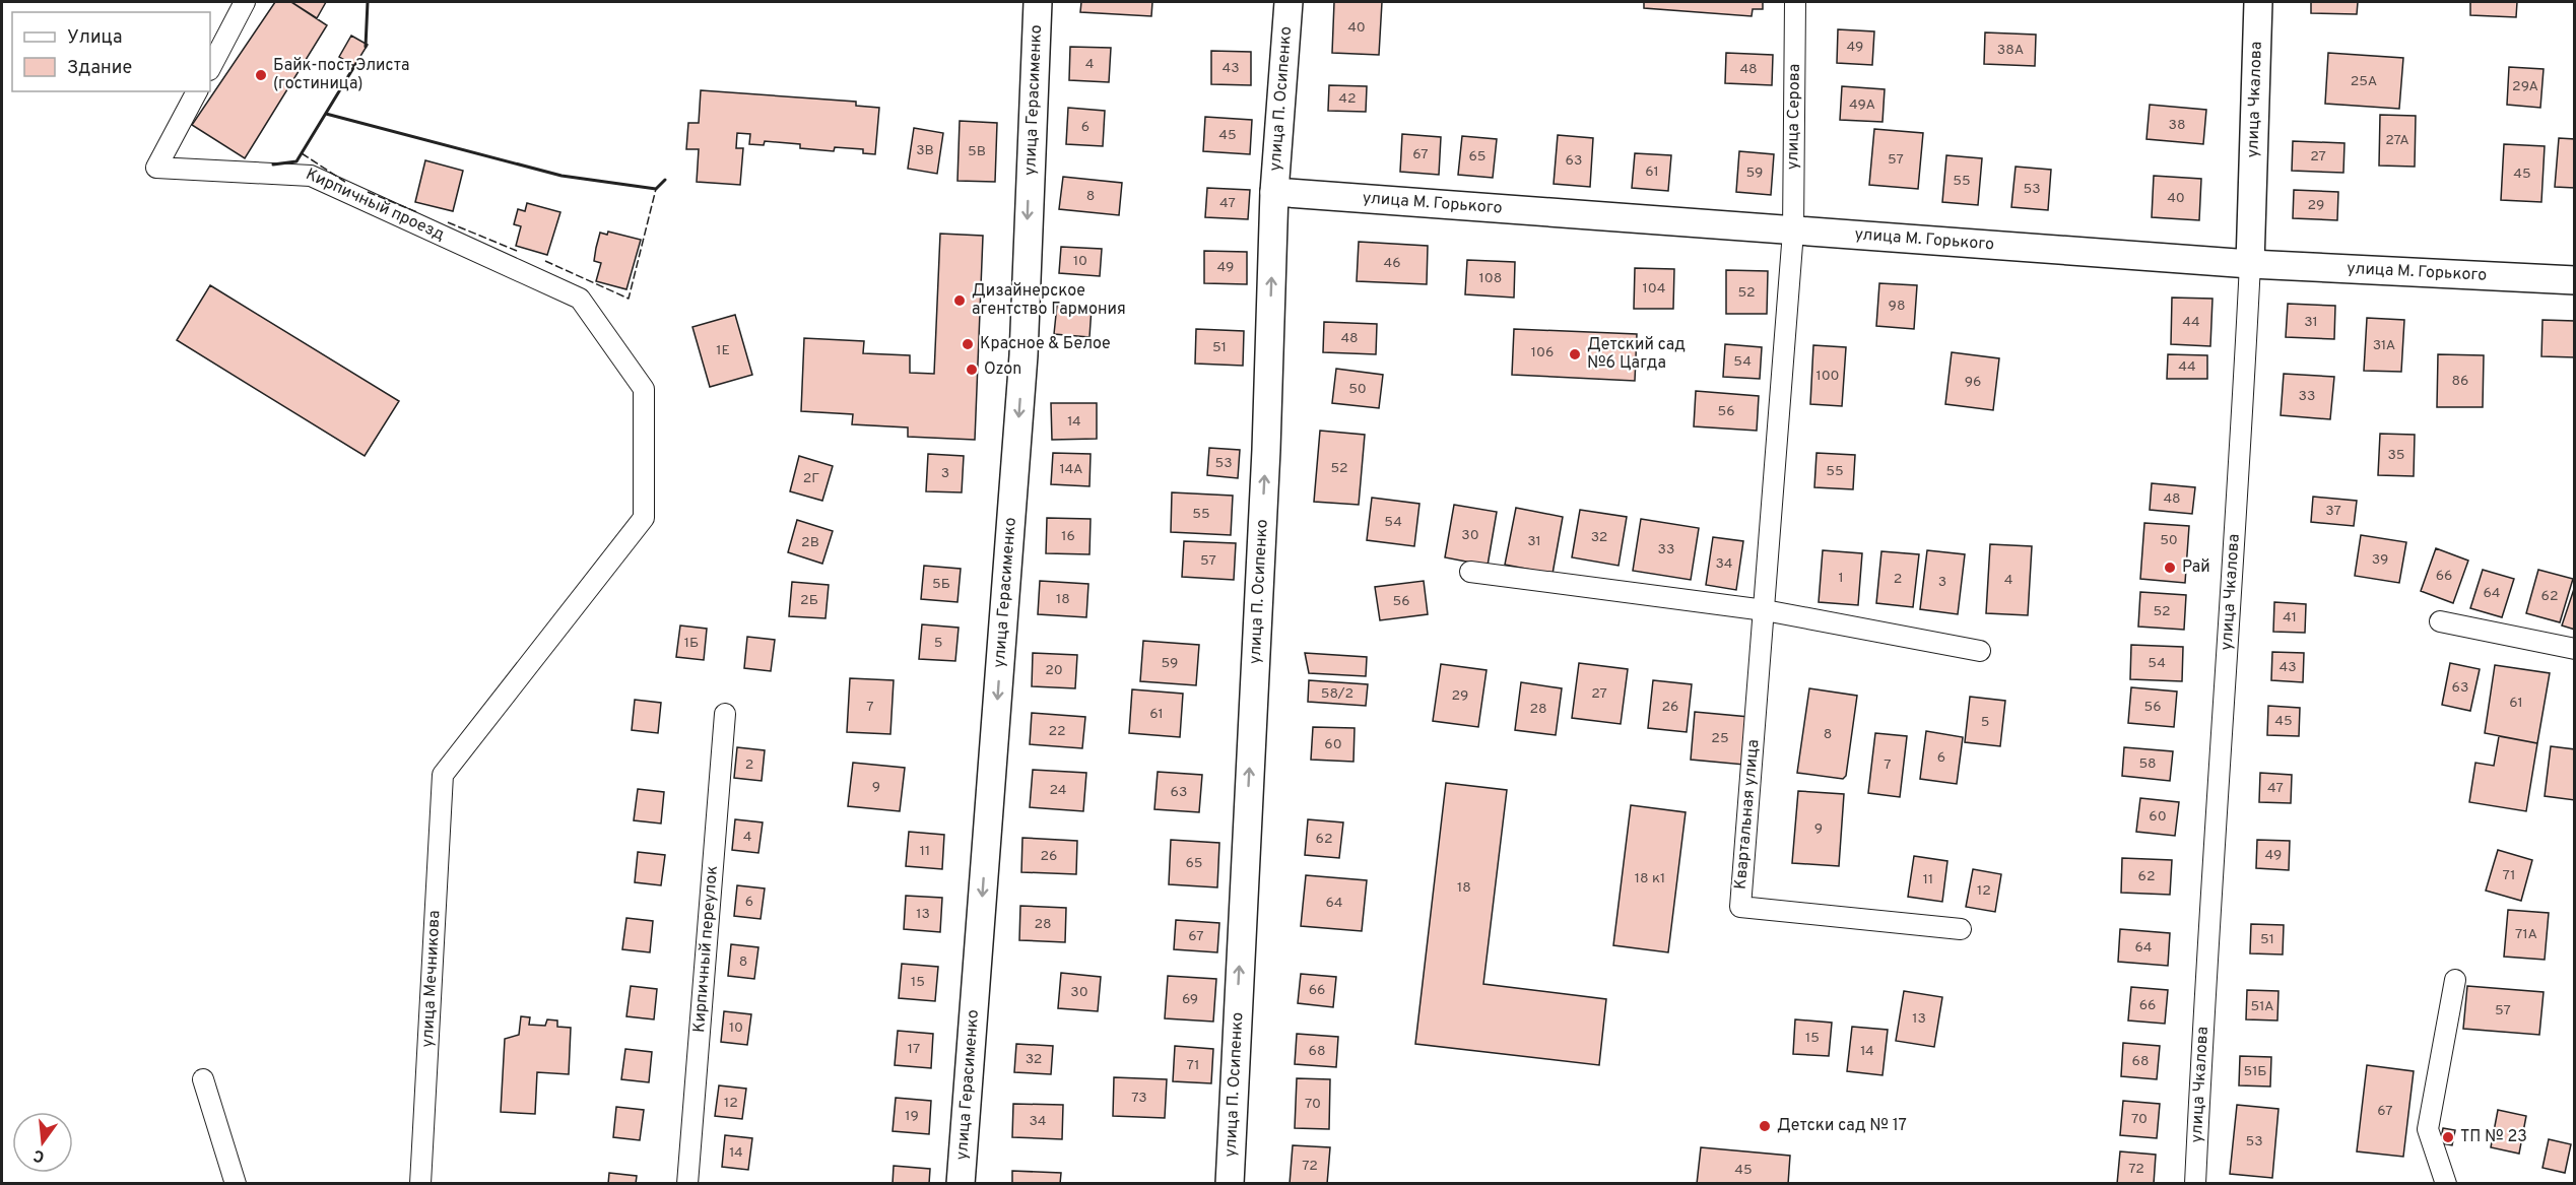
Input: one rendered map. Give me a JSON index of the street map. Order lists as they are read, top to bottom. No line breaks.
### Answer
{"streets":{"main road":["улица П. Осипенко","улица Чкалова","улица Герасименко","улица М. Горького"],"street":["улица Серова","Кирпичный проезд","Квартальная улица","Кирпичный переулок","улица Мечникова"]},"crossings":[["улица П. Осипенко","улица М. Горького"],["улица Чкалова","улица М. Горького"],["улица Серова","улица М. Горького"],["улица Серова","Квартальная улица"],["улица М. Горького","Квартальная улица"],["Кирпичный проезд","улица Мечникова"]],"one_way":["улица П. Осипенко","улица Герасименко"],"places":["Байк-пост Элиста (гостиница)","Дизайнерское агентство Гармония","Красное & Белое","Детский сад №6 Цагда","Ozon","Рай","Детски сад № 17","ТП № 23"],"house_numbers":["40","49","38А","4","43","48","25А","29А","42","49А","38","6","45","27А","3В","5В","67","65","27","57","63","61","59","45","55","53","8","40","47","29","10","46","49","108","104","52","98","44","31","48","31А","51","1Е","106","54","44","100","86","96","50","33","56","14","35","53","52","14А","55","3","2Г","48","37","55","54","30","16","32","50","31","2В","33","39","57","34","66","1","2","4","3","5Б","64","62","18","2Б","56","52","41","1Б","5","59","54","43","20","63","58/2","27","29","61","7","26","56","28","61","45","5","22","8","25","60","6","58","2","7","9","47","24","63","60","9","4","62","11","49","26","65","71","62","18 к1","11","18","12","6","64","13","28","71А","67","51","64","8","15","66","30","69","66","51А","57","13","10","15","17","68","14","32","68","71","51Б","73","12","70","67","19","70","34","53","14","72","72","45"],"legend":["Улица","Здание"],"north":"bottom"}
